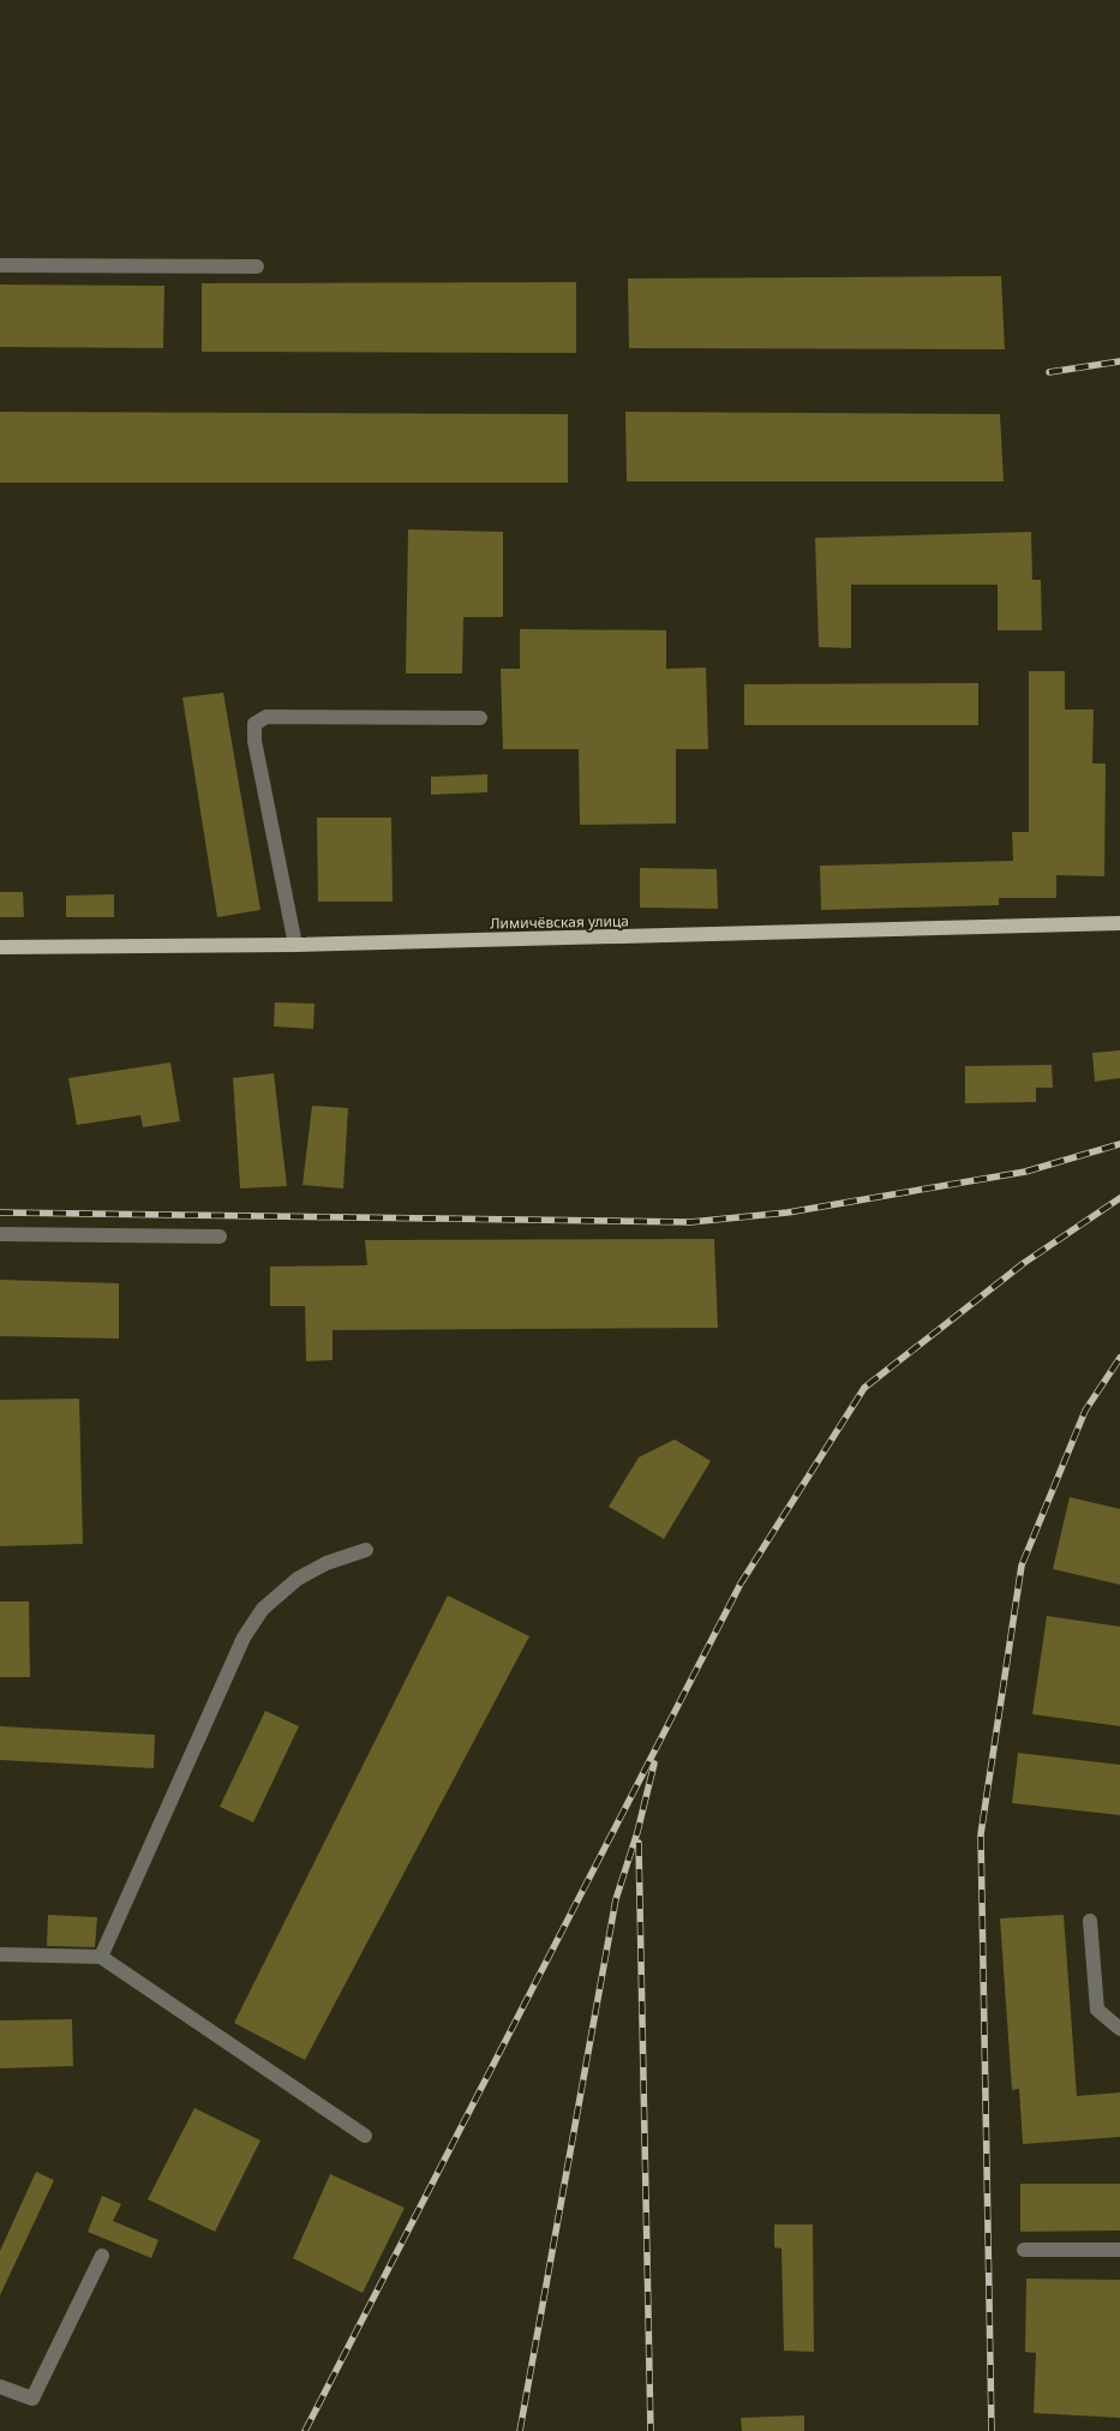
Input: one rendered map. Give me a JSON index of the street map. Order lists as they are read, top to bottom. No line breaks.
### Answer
{"streets":{"main road":["Лимичёвская улица"]}}
